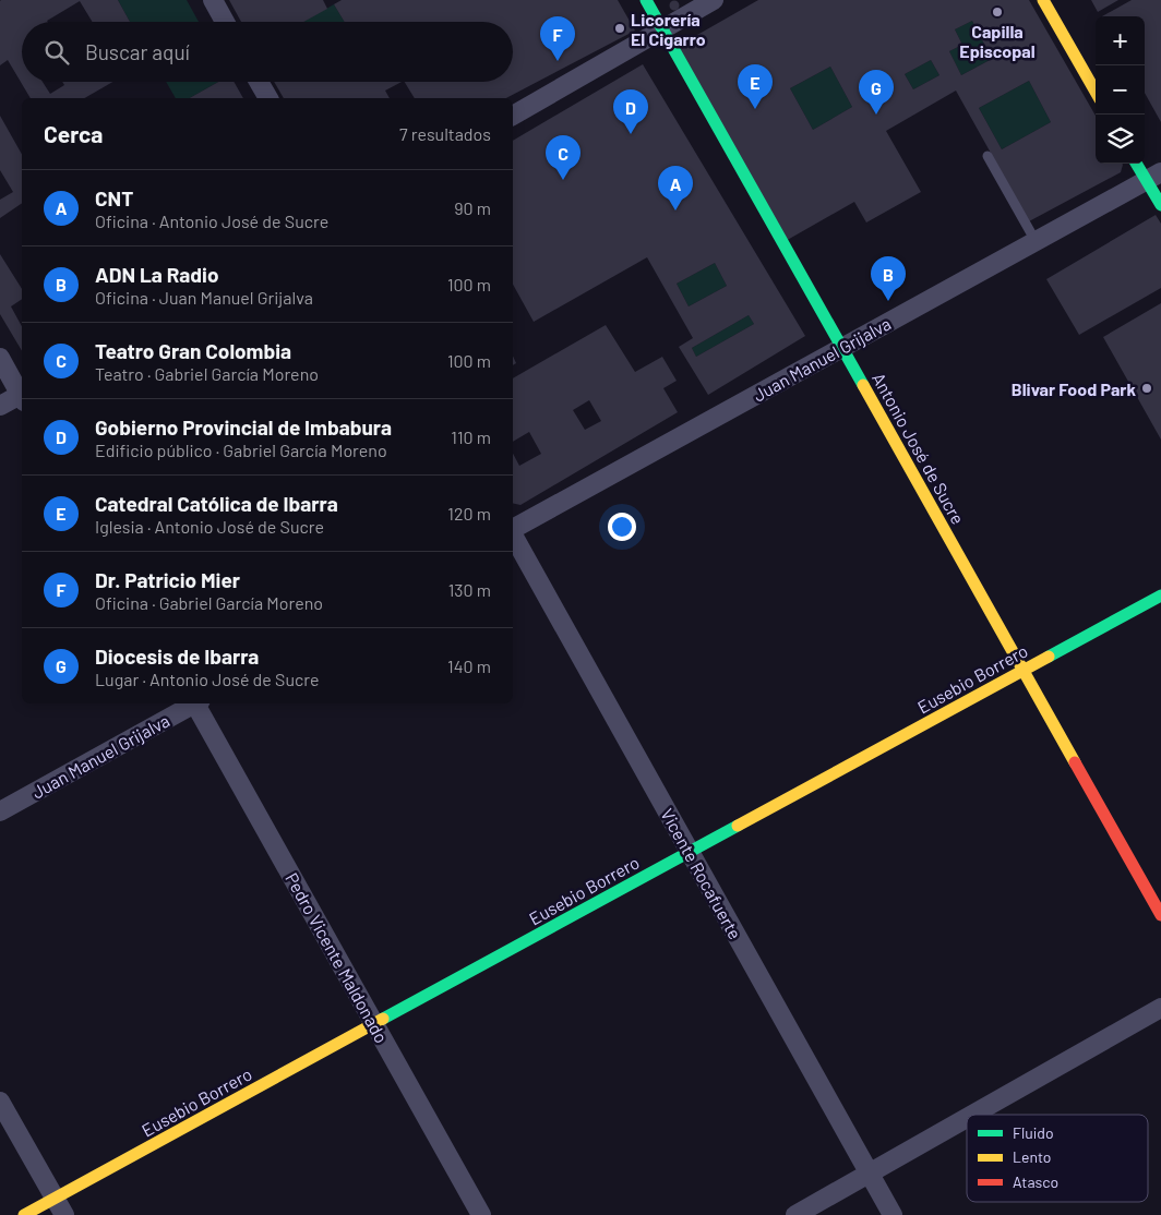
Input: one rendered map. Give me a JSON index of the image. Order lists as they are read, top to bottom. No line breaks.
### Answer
{"streets":{"street":["Juan Manuel Grijalva","Antonio José de Sucre","Eusebio Borrero","Vicente Rocafuerte","Pedro Vicente Maldonado"]},"crossings":[["Juan Manuel Grijalva","Antonio José de Sucre"],["Antonio José de Sucre","Eusebio Borrero"],["Eusebio Borrero","Vicente Rocafuerte"],["Eusebio Borrero","Pedro Vicente Maldonado"]],"places":["Capilla Episcopal","Licorería El Cigarro","Blivar Food Park"],"legend":["Fluido","Lento","Atasco"],"page":{"map_buttons":["+","−"],"pins":["F","E","G","D","C","A","B"],"search":"Buscar aquí","heading":["Cerca","7 resultados"],"list":[{"mark":"A","name":"CNT","note":"Oficina · Antonio José de Sucre","value":"90 m"},{"mark":"B","name":"ADN La Radio","note":"Oficina · Juan Manuel Grijalva","value":"100 m"},{"mark":"C","name":"Teatro Gran Colombia","note":"Teatro · Gabriel García Moreno","value":"100 m"},{"mark":"D","name":"Gobierno Provincial de Imbabura","note":"Edificio público · Gabriel García Moreno","value":"110 m"},{"mark":"E","name":"Catedral Católica de Ibarra","note":"Iglesia · Antonio José de Sucre","value":"120 m"},{"mark":"F","name":"Dr. Patricio Mier","note":"Oficina · Gabriel García Moreno","value":"130 m"},{"mark":"G","name":"Diocesis de Ibarra","note":"Lugar · Antonio José de Sucre","value":"140 m"}]}}
